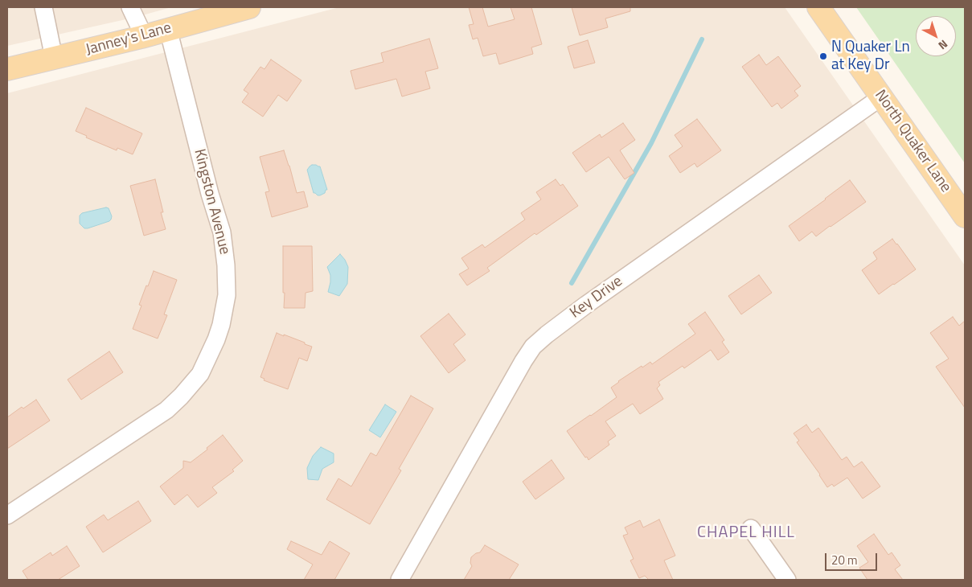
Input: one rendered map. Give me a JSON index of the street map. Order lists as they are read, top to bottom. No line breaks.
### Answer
{"streets":{"main road":["Janney's Lane","North Quaker Lane"],"street":["Kingston Avenue","Key Drive"]},"crossings":[["Janney's Lane","Kingston Avenue"],["North Quaker Lane","Key Drive"]],"districts":["CHAPEL HILL"],"places":["N Quaker Ln at Key Dr"],"scale_bar":"20 m","north":"bottom right"}
